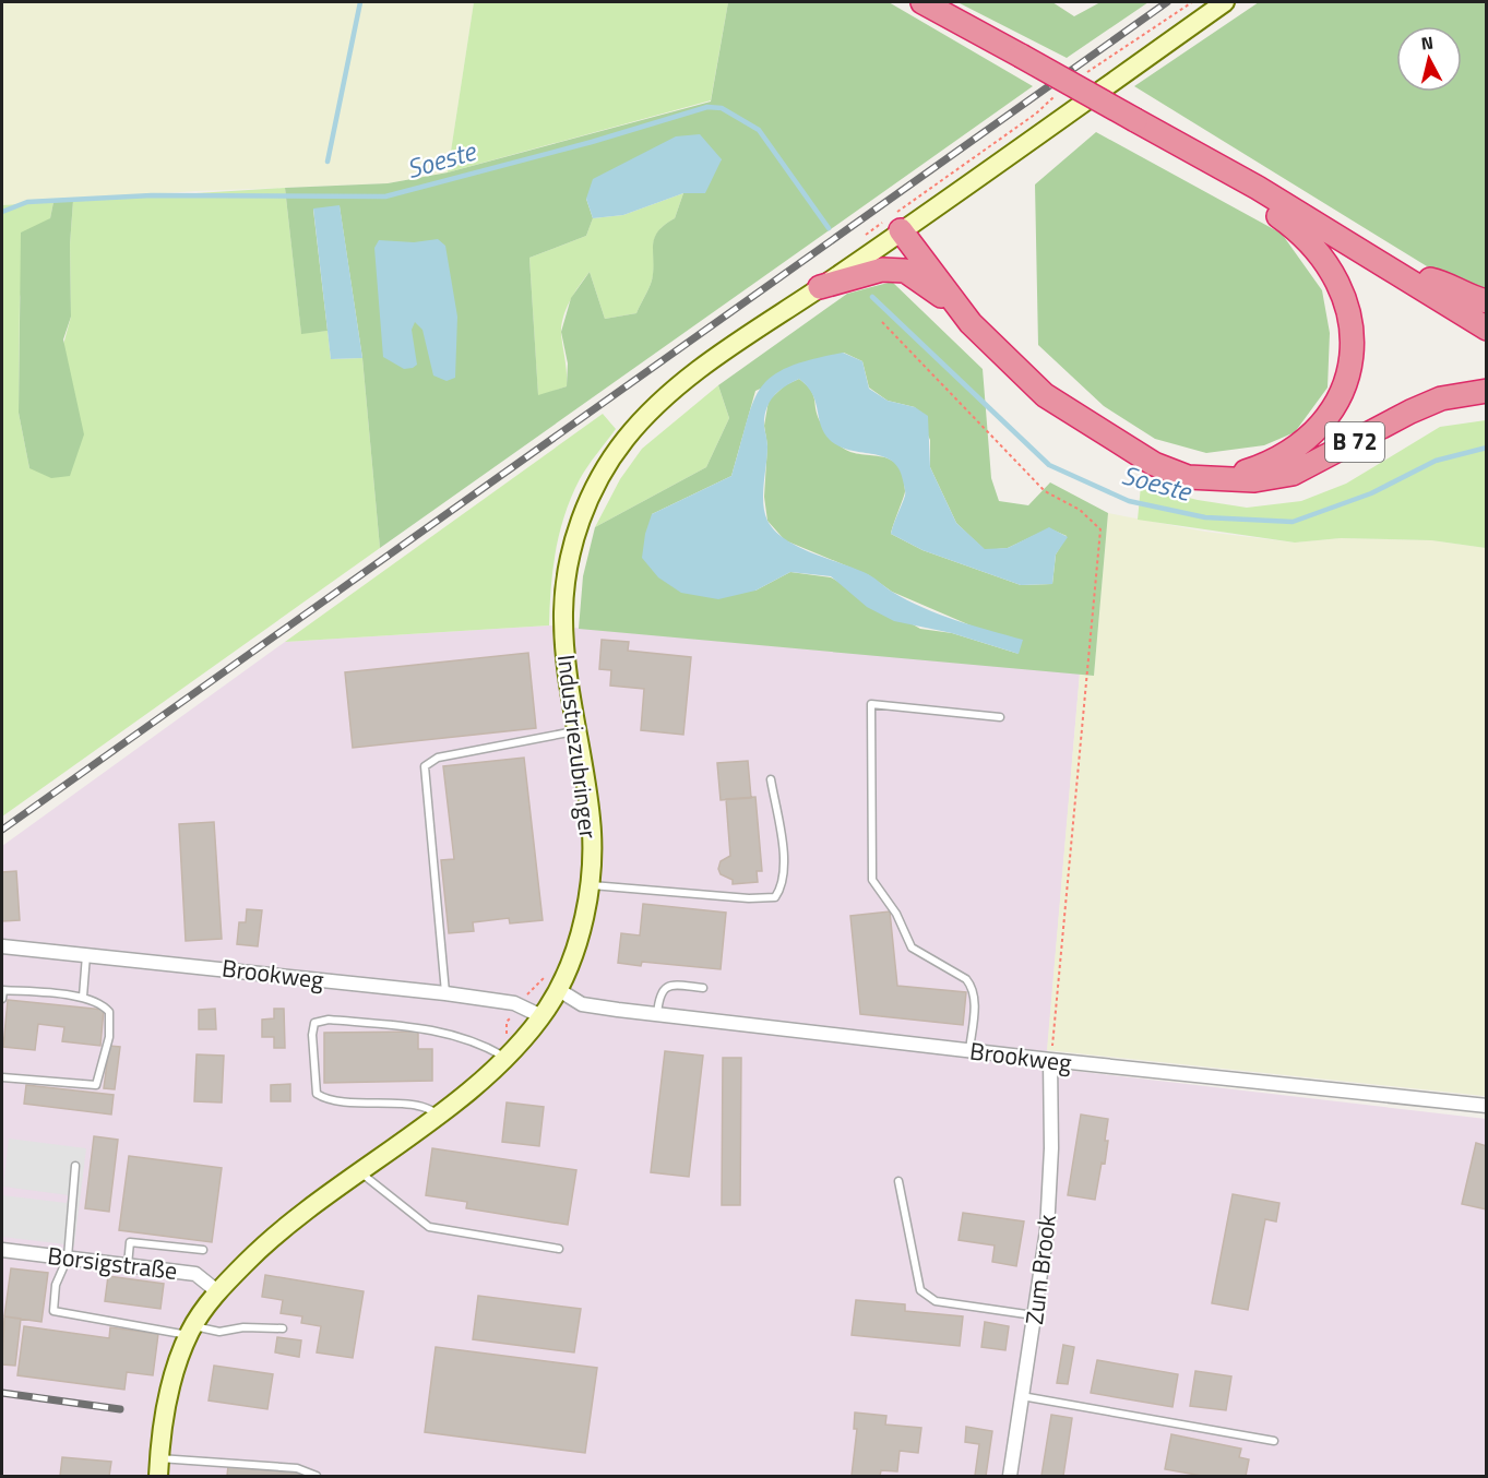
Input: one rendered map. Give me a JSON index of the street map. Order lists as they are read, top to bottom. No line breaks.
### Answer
{"streets":{"highway":["B 72"],"street":["Industriezubringer","Brookweg","Borsigstraße","Zum Brook"]},"crossings":[["Industriezubringer","Brookweg"],["Industriezubringer","Borsigstraße"],["Brookweg","Zum Brook"]],"water":["Soeste"],"north":"top"}
